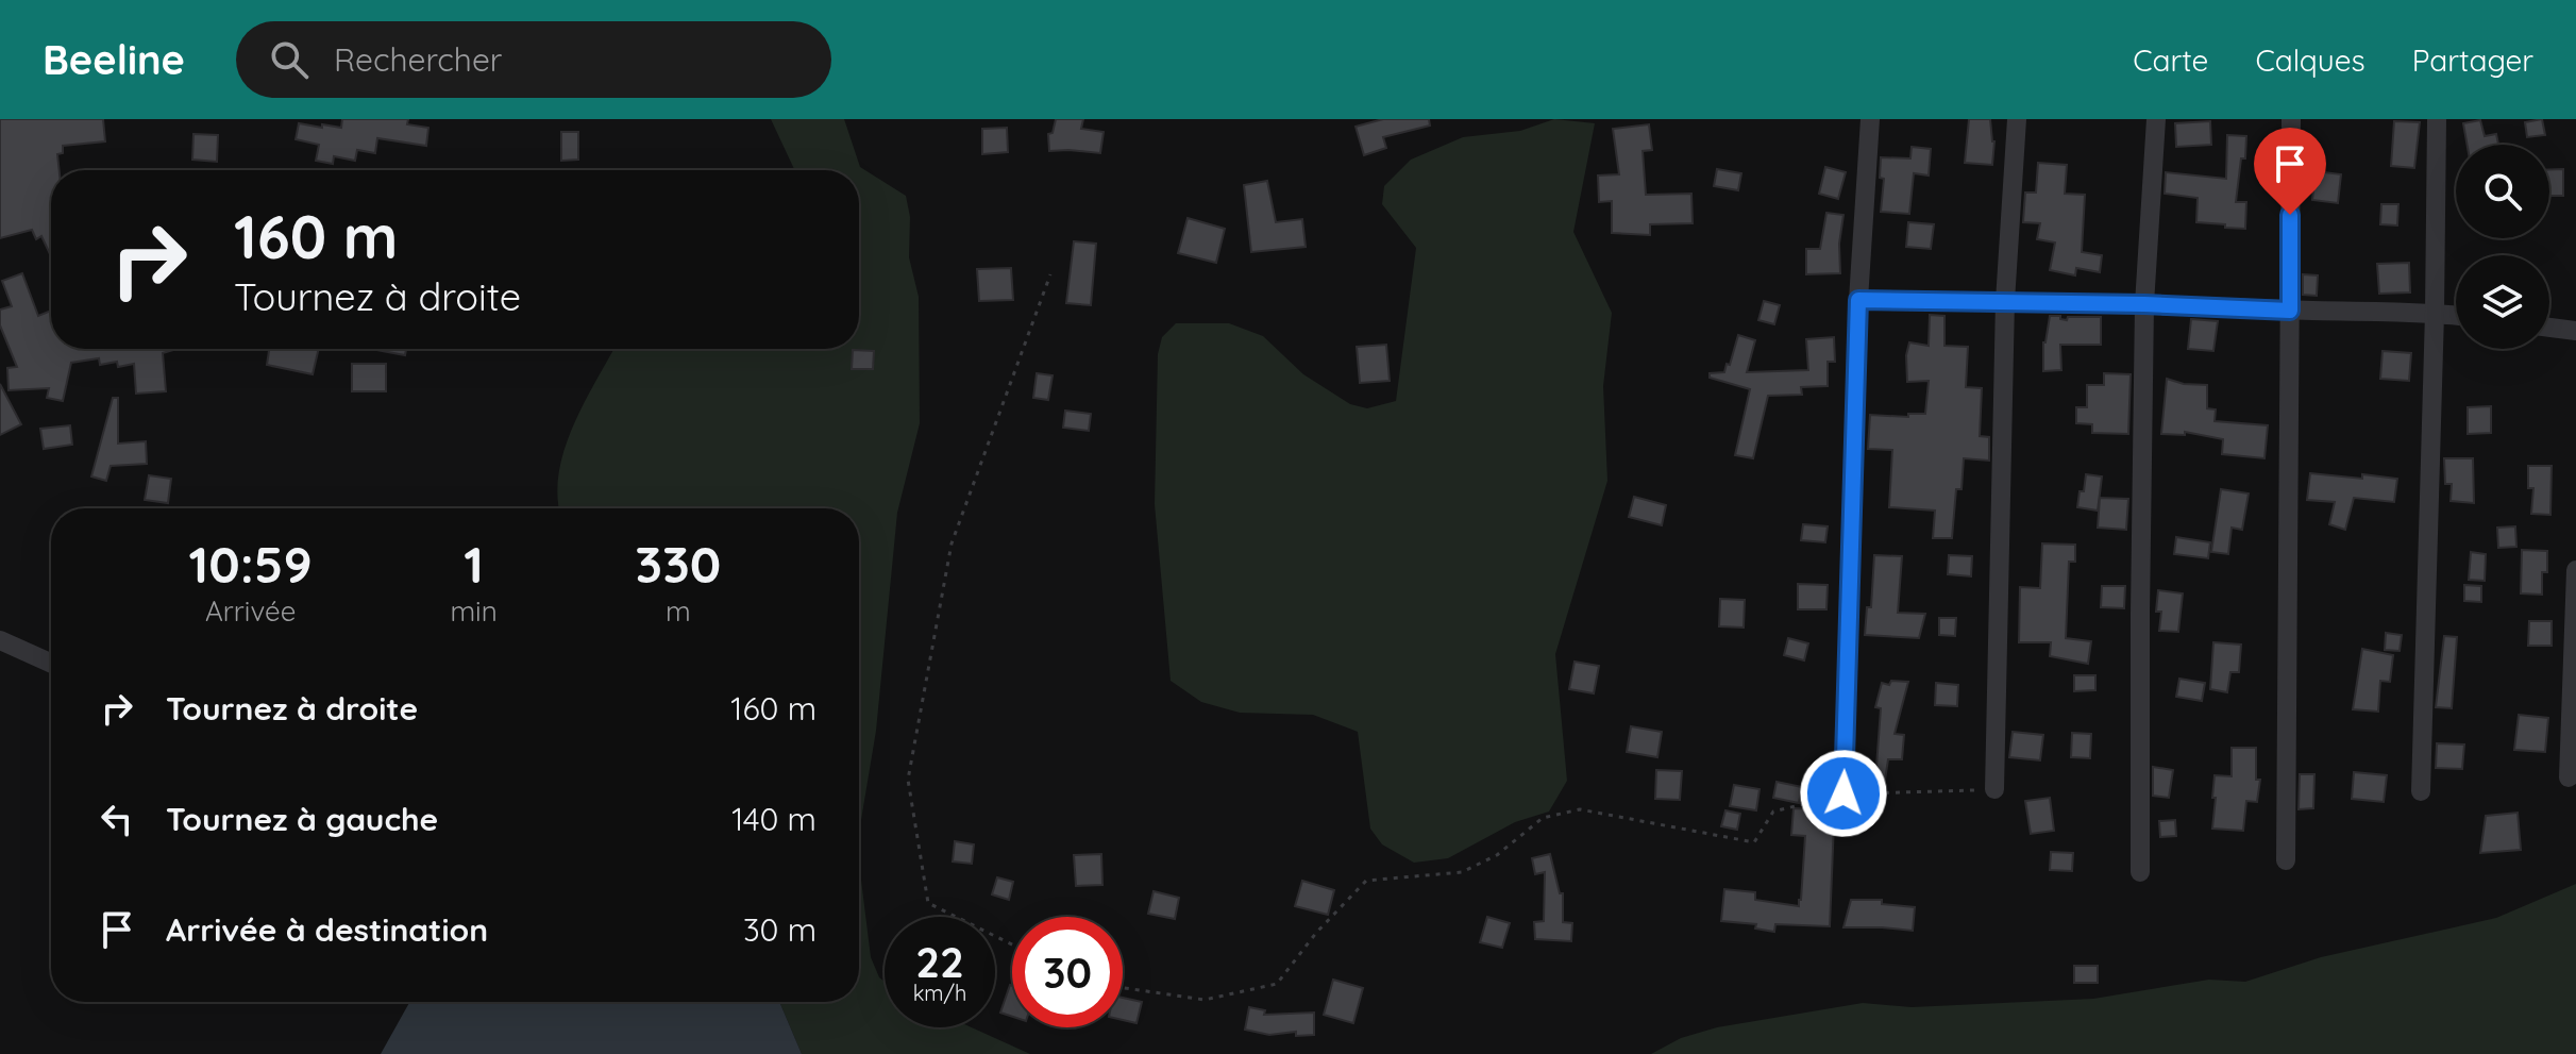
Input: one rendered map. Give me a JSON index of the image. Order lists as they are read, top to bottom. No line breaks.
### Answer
{"page":{"header":"Beeline","search":"Rechercher","nav":["Carte","Calques","Partager"],"turn":["160 m","Tournez à droite"],"eta":["10:59","Arrivée","1","min","330","m"],"list":[{"name":"Tournez à droite","value":"160 m"},{"name":"Tournez à gauche","value":"140 m"},{"name":"Arrivée à destination","value":"30 m"}],"speed":"22 km/h","limit":"30"}}
